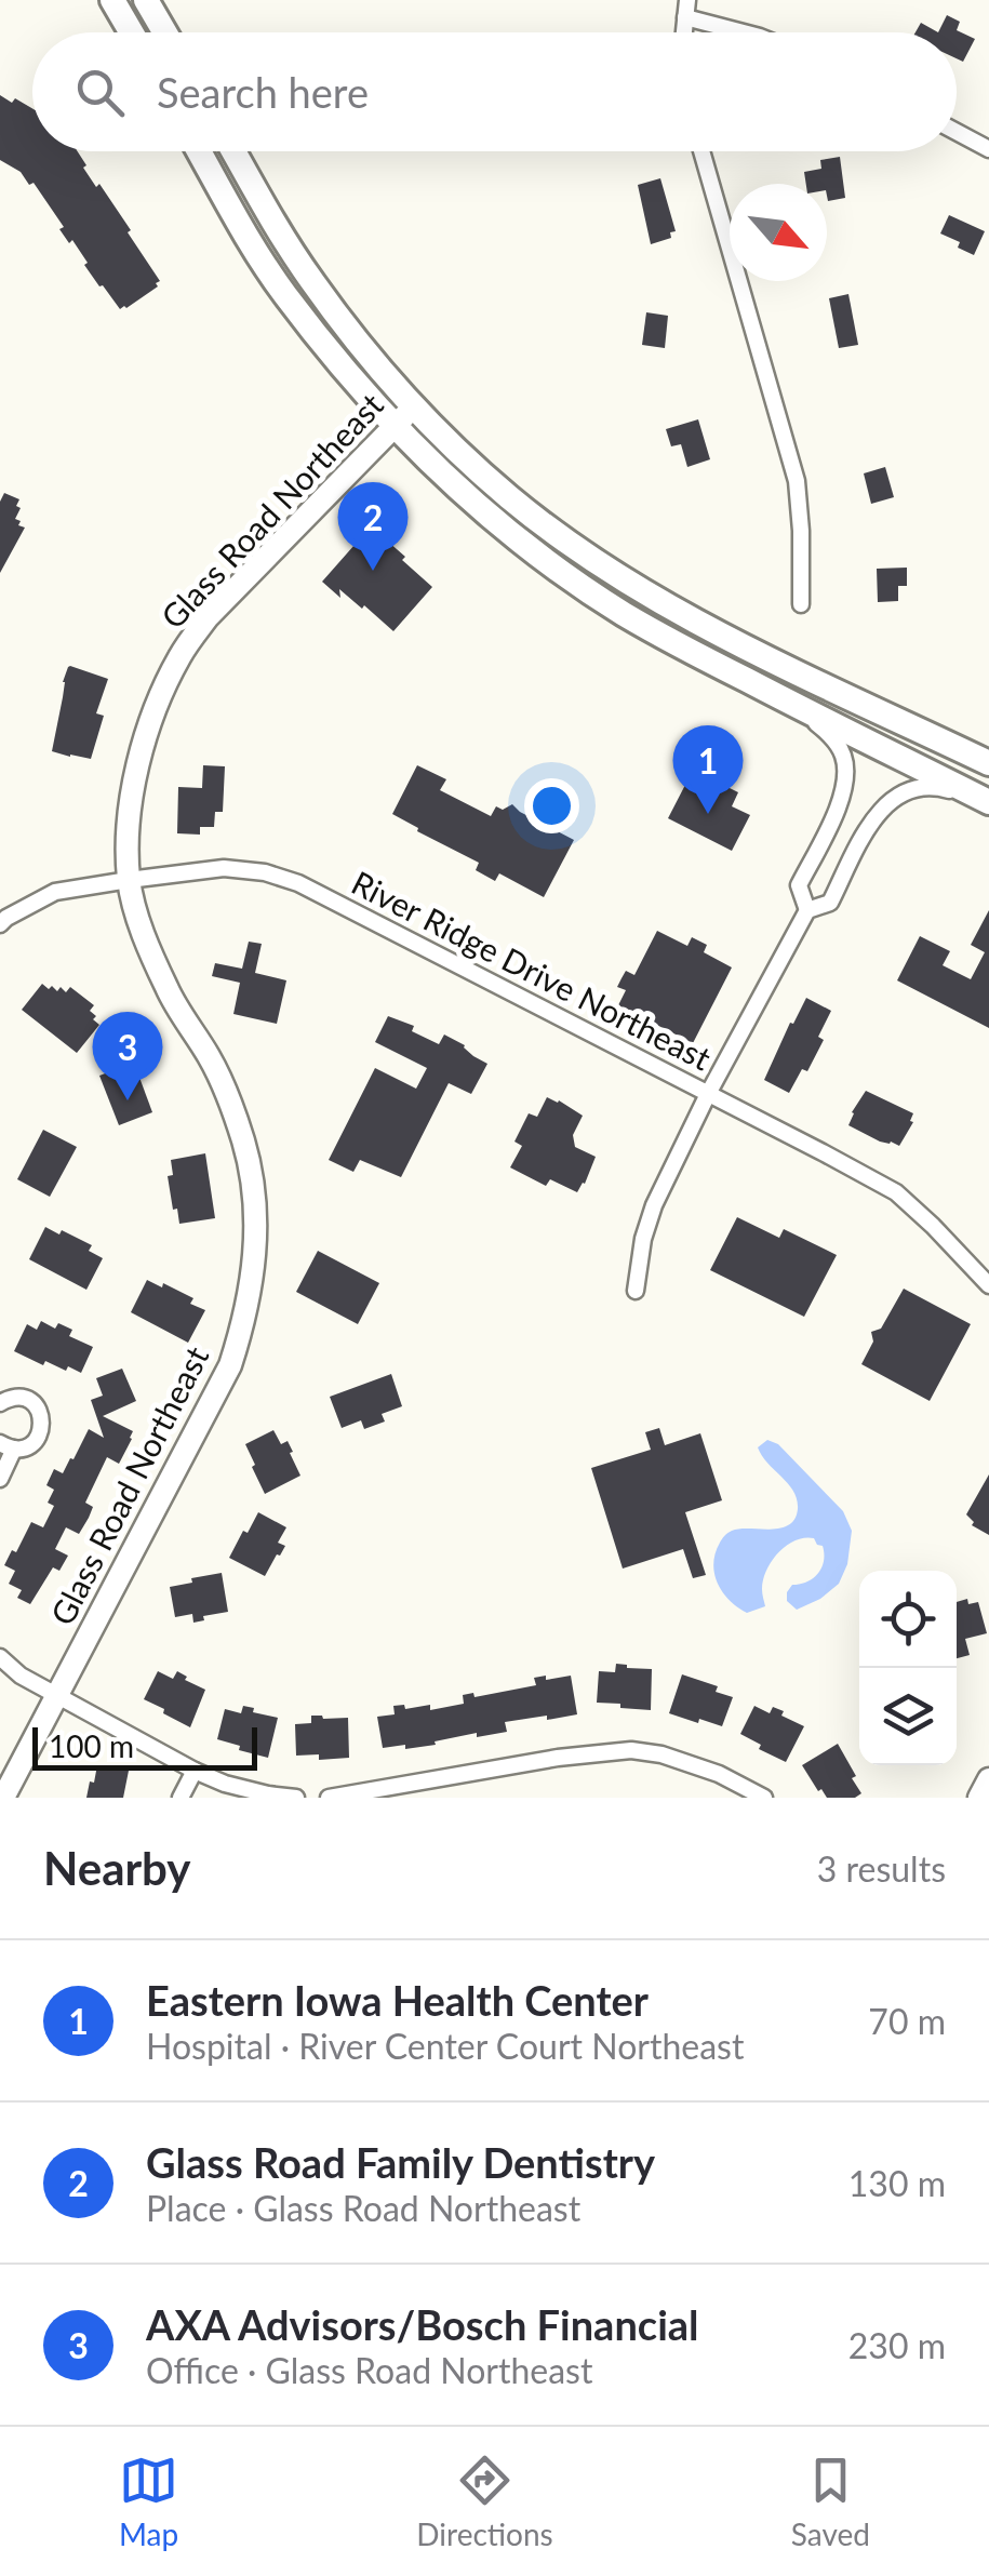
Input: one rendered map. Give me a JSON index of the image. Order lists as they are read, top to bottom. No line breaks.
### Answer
{"streets":{"street":["Glass Road Northeast","River Ridge Drive Northeast"]},"crossings":[["Glass Road Northeast","River Ridge Drive Northeast"]],"scale_bar":"100 m","north":"bottom right","page":{"search":"Search here","pins":["2","1","3"],"scale":"100 m","heading":["Nearby","3 results"],"list":[{"mark":"1","name":"Eastern Iowa Health Center","note":"Hospital · River Center Court Northeast","value":"70 m"},{"mark":"2","name":"Glass Road Family Dentistry","note":"Place · Glass Road Northeast","value":"130 m"},{"mark":"3","name":"AXA Advisors/Bosch Financial","note":"Office · Glass Road Northeast","value":"230 m"}],"nav":["Map","Directions","Saved"]}}
